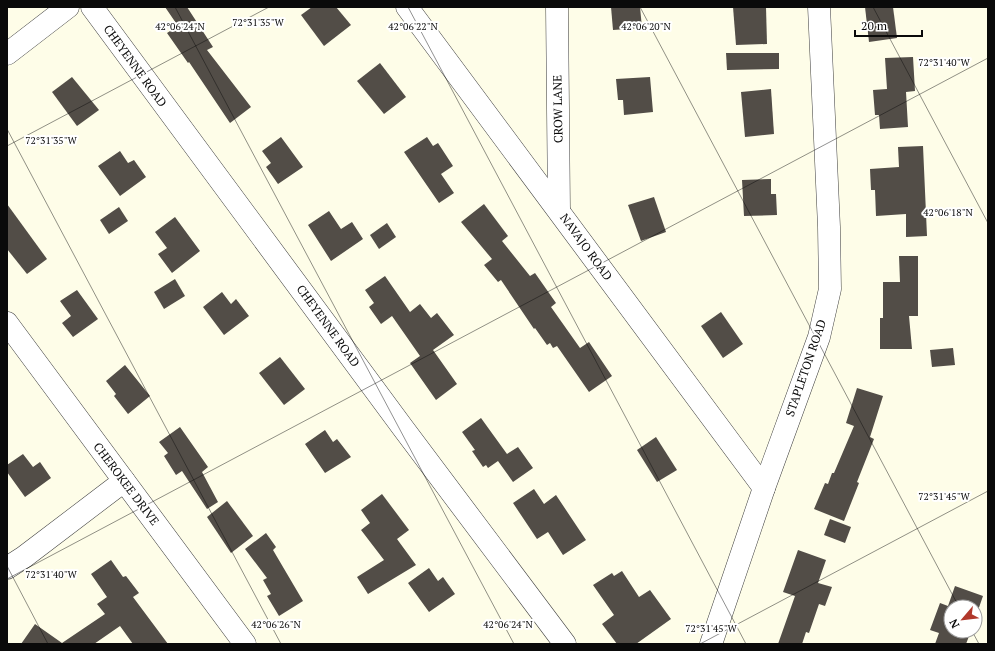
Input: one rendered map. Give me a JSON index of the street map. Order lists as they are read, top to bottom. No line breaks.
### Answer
{"streets":{"street":["CHEYENNE ROAD","CROW LANE","NAVAJO ROAD","STAPLETON ROAD","CHEROKEE DRIVE"]},"crossings":[["CROW LANE","NAVAJO ROAD"],["NAVAJO ROAD","STAPLETON ROAD"]],"scale_bar":"20 m","north":"bottom left","coordinates":["72°31'35\"W","42°06'24\"N","42°06'22\"N","42°06'20\"N","72°31'40\"W","42°06'18\"N","72°31'45\"W","42°06'26\"N"]}
